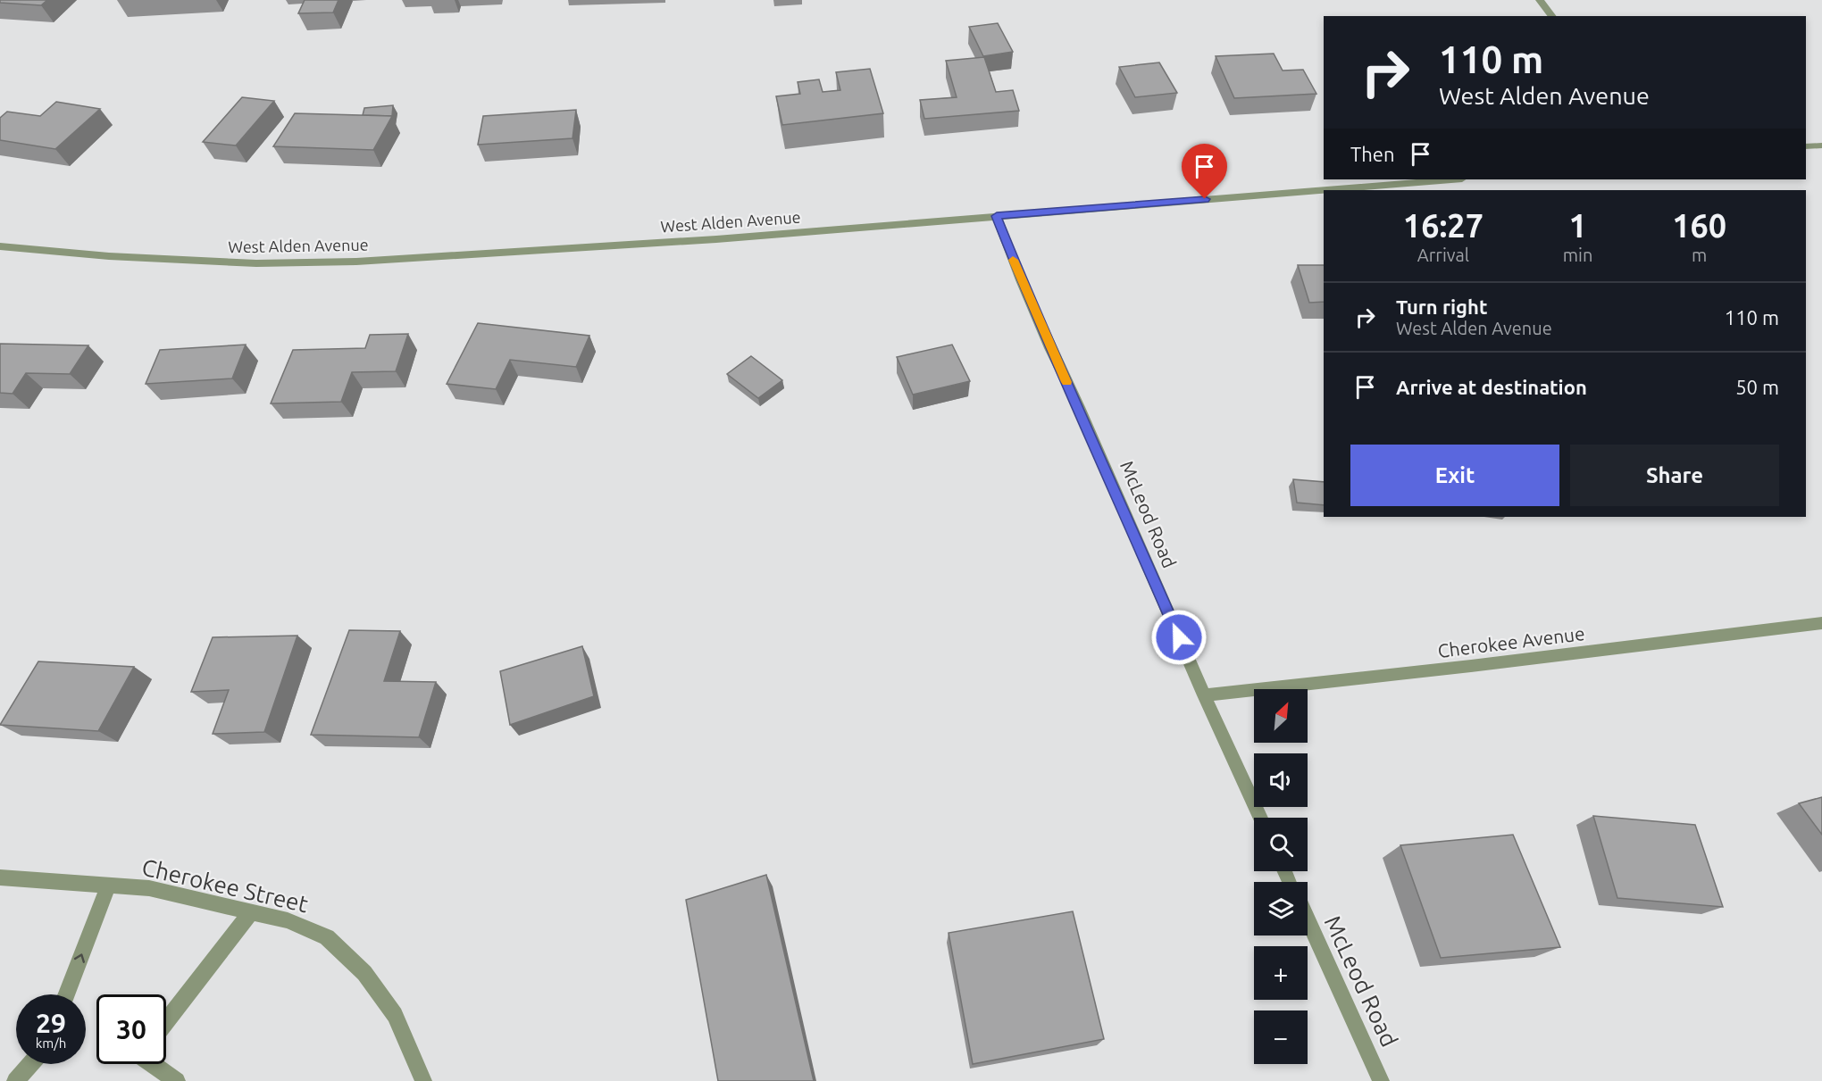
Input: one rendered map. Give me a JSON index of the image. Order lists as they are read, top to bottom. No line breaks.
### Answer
{"streets":{"street":["West Alden Avenue","McLeod Road","Cherokee Avenue","Cherokee Street"]},"crossings":[["West Alden Avenue","McLeod Road"],["McLeod Road","Cherokee Avenue"]],"north":"top right","page":{"turn":["110 m","West Alden Avenue"],"then":"Then","eta":["16:27","Arrival","1","min","160","m"],"list":[{"name":"Turn right","note":"West Alden Avenue","value":"110 m"},{"name":"Arrive at destination","value":"50 m"}],"buttons":["Exit","Share"],"map_buttons":["+","−"],"speed":"29 km/h","limit":"30"}}
